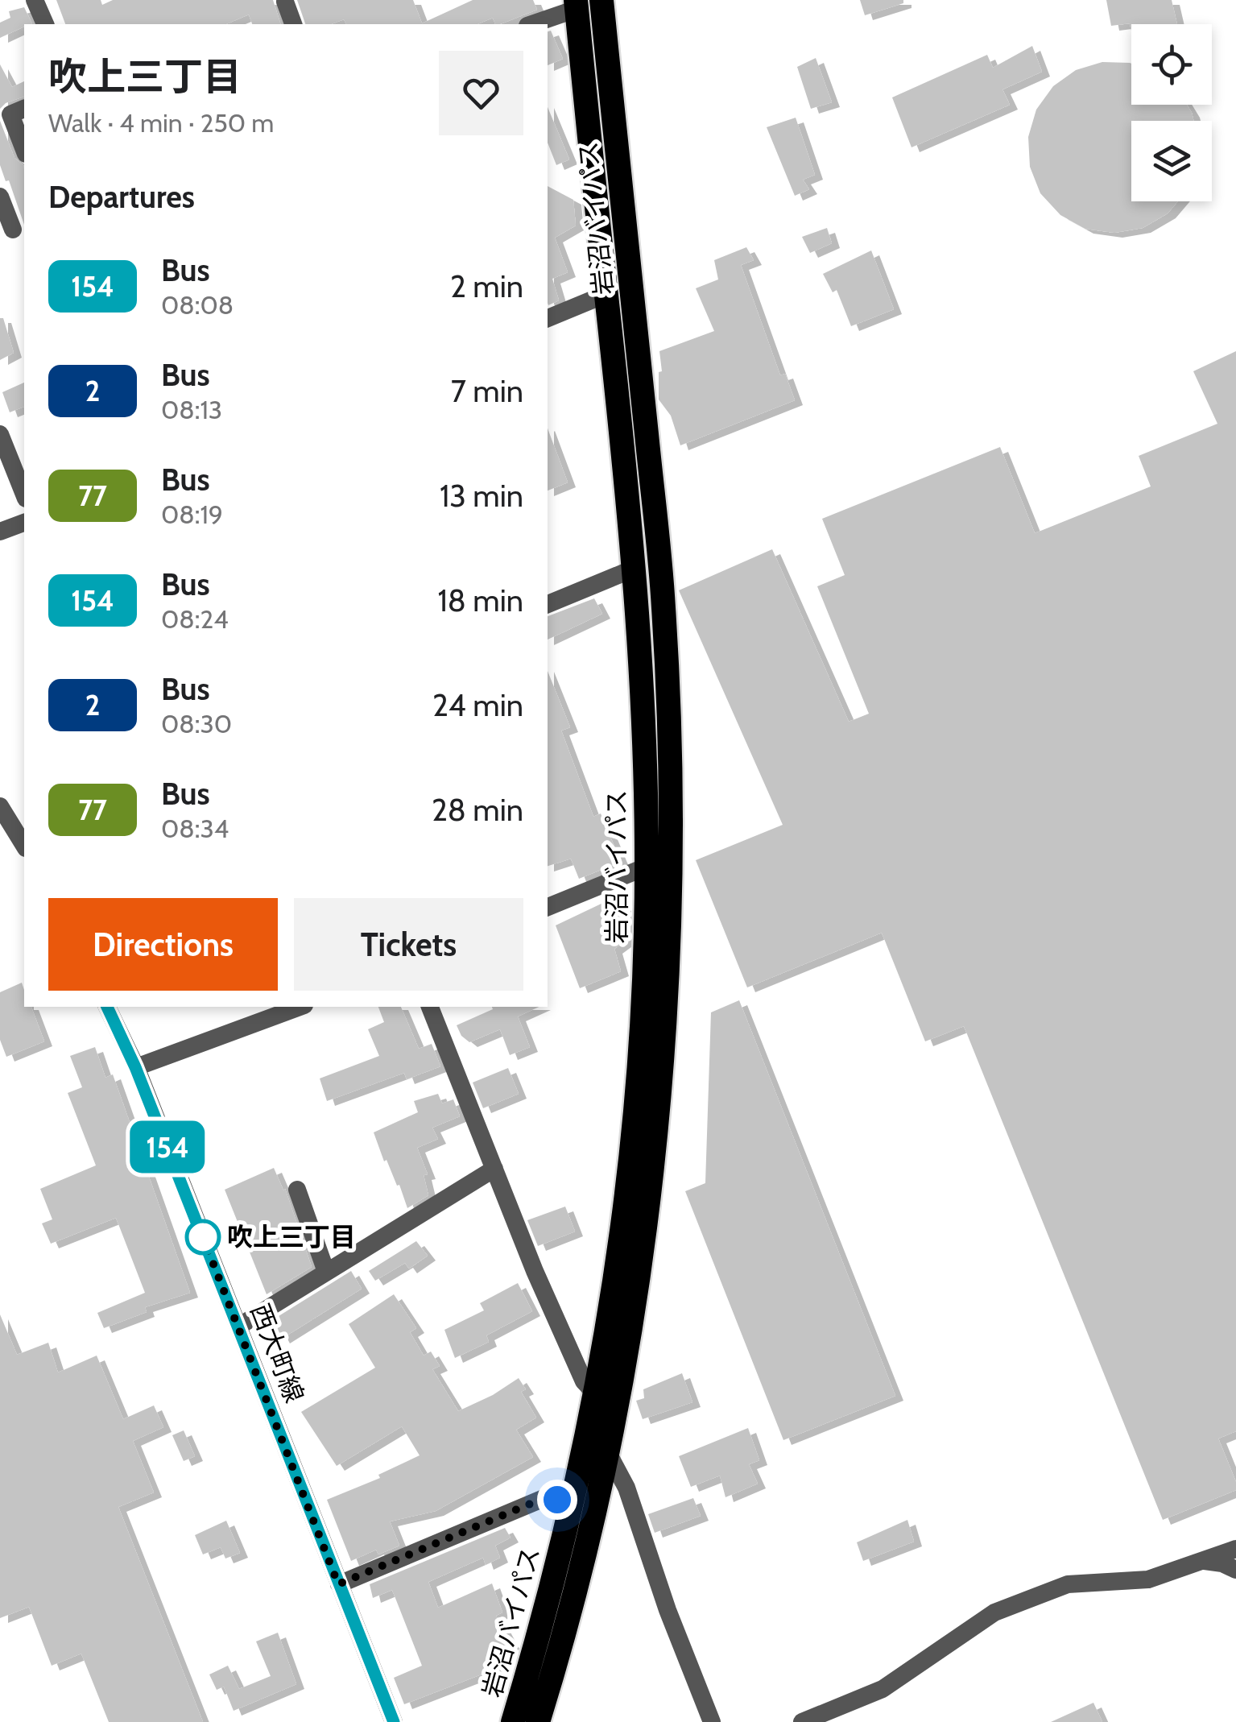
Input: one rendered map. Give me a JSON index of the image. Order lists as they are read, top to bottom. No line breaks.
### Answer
{"streets":{"highway":["岩沼バイパス"],"street":["西大町線"]},"places":["吹上三丁目"],"lines":["bus line 154"],"page":{"on_map":"154","heading":[["吹上三丁目","Walk · 4 min · 250 m"],"Departures"],"list":[{"mark":"154","name":"Bus","note":"08:08","value":"2 min"},{"mark":"2","name":"Bus","note":"08:13","value":"7 min"},{"mark":"77","name":"Bus","note":"08:19","value":"13 min"},{"mark":"154","name":"Bus","note":"08:24","value":"18 min"},{"mark":"2","name":"Bus","note":"08:30","value":"24 min"},{"mark":"77","name":"Bus","note":"08:34","value":"28 min"}],"buttons":["Directions","Tickets"]}}
